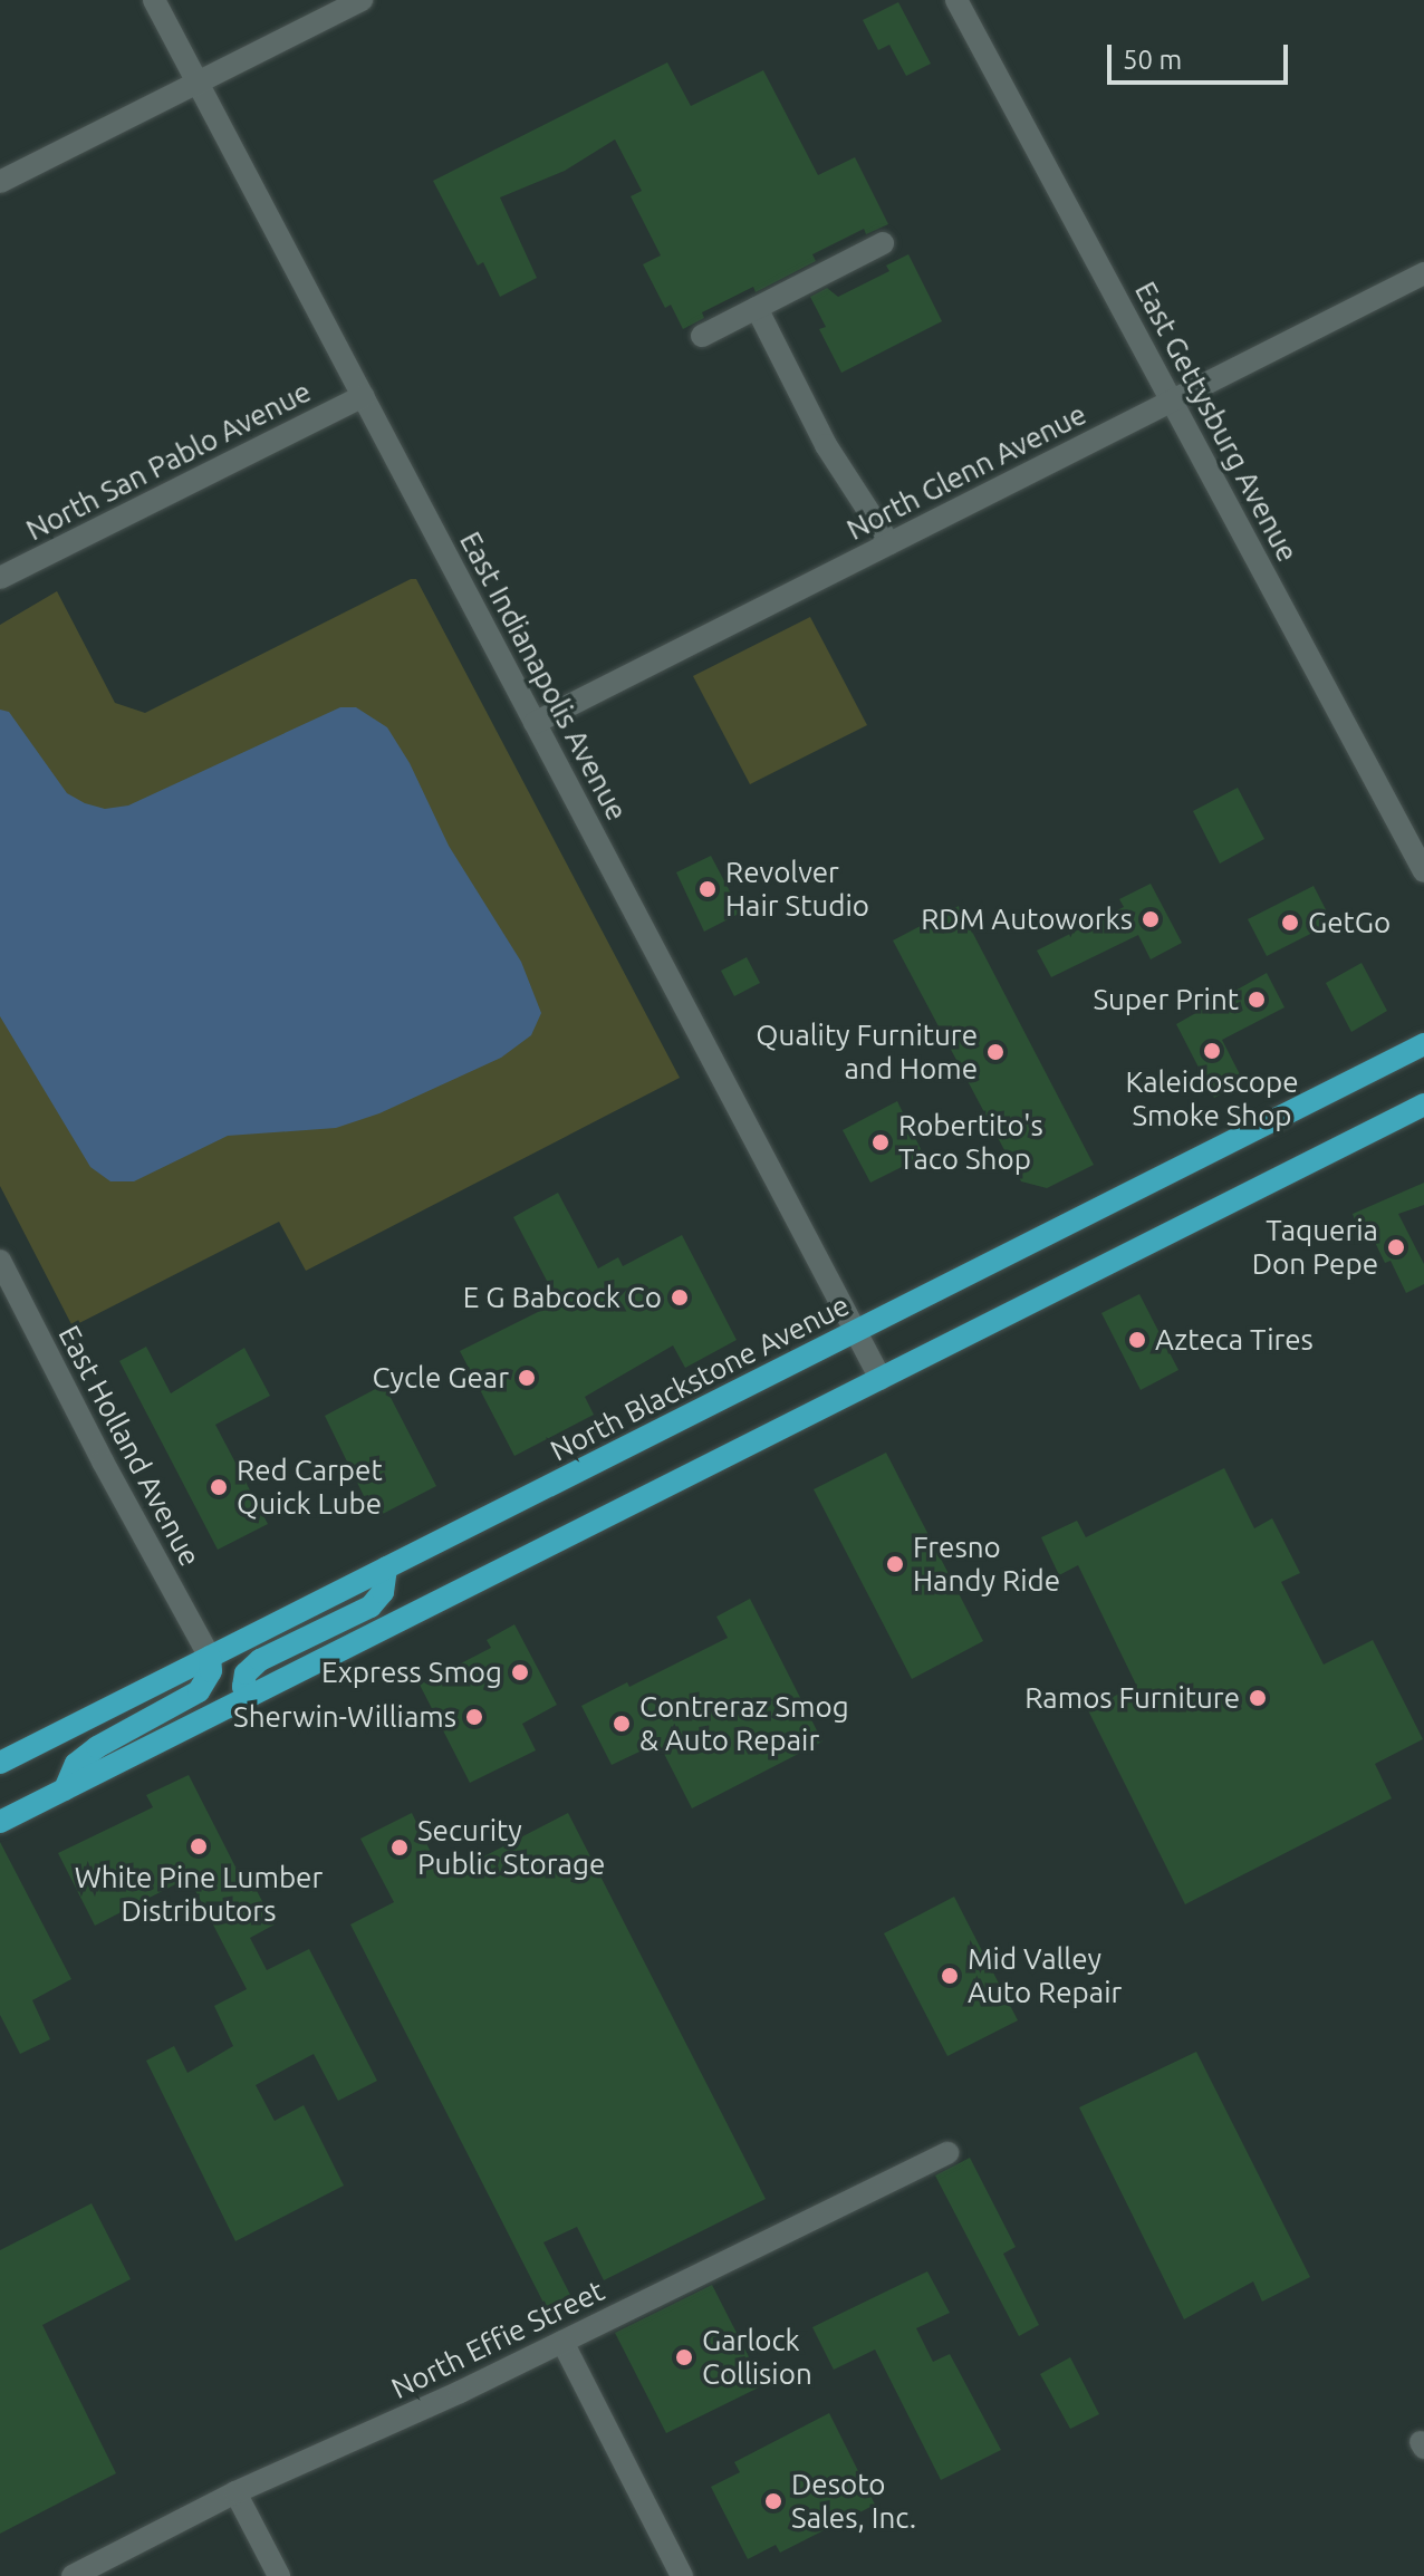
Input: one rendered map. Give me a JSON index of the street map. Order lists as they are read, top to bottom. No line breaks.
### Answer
{"streets":{"main road":["North Blackstone Avenue"],"street":["East Gettysburg Avenue","North San Pablo Avenue","North Glenn Avenue","East Indianapolis Avenue","East Holland Avenue","North Effie Street"]},"crossings":[["East Gettysburg Avenue","North Glenn Avenue"],["North San Pablo Avenue","East Indianapolis Avenue"],["North Glenn Avenue","East Indianapolis Avenue"],["East Indianapolis Avenue","North Blackstone Avenue"],["North Blackstone Avenue","East Holland Avenue"]],"places":["Revolver Hair Studio","RDM Autoworks","GetGo","Super Print","Kaleidoscope Smoke Shop","Quality Furniture and Home","Robertito's Taco Shop","Taqueria Don Pepe","E G Babcock Co","Azteca Tires","Cycle Gear","Red Carpet Quick Lube","Fresno Handy Ride","Express Smog","Ramos Furniture","Sherwin-Williams","Contreraz Smog & Auto Repair","White Pine Lumber Distributors","Security Public Storage","Mid Valley Auto Repair","Garlock Collision","Desoto Sales, Inc."],"scale_bar":"50 m"}
